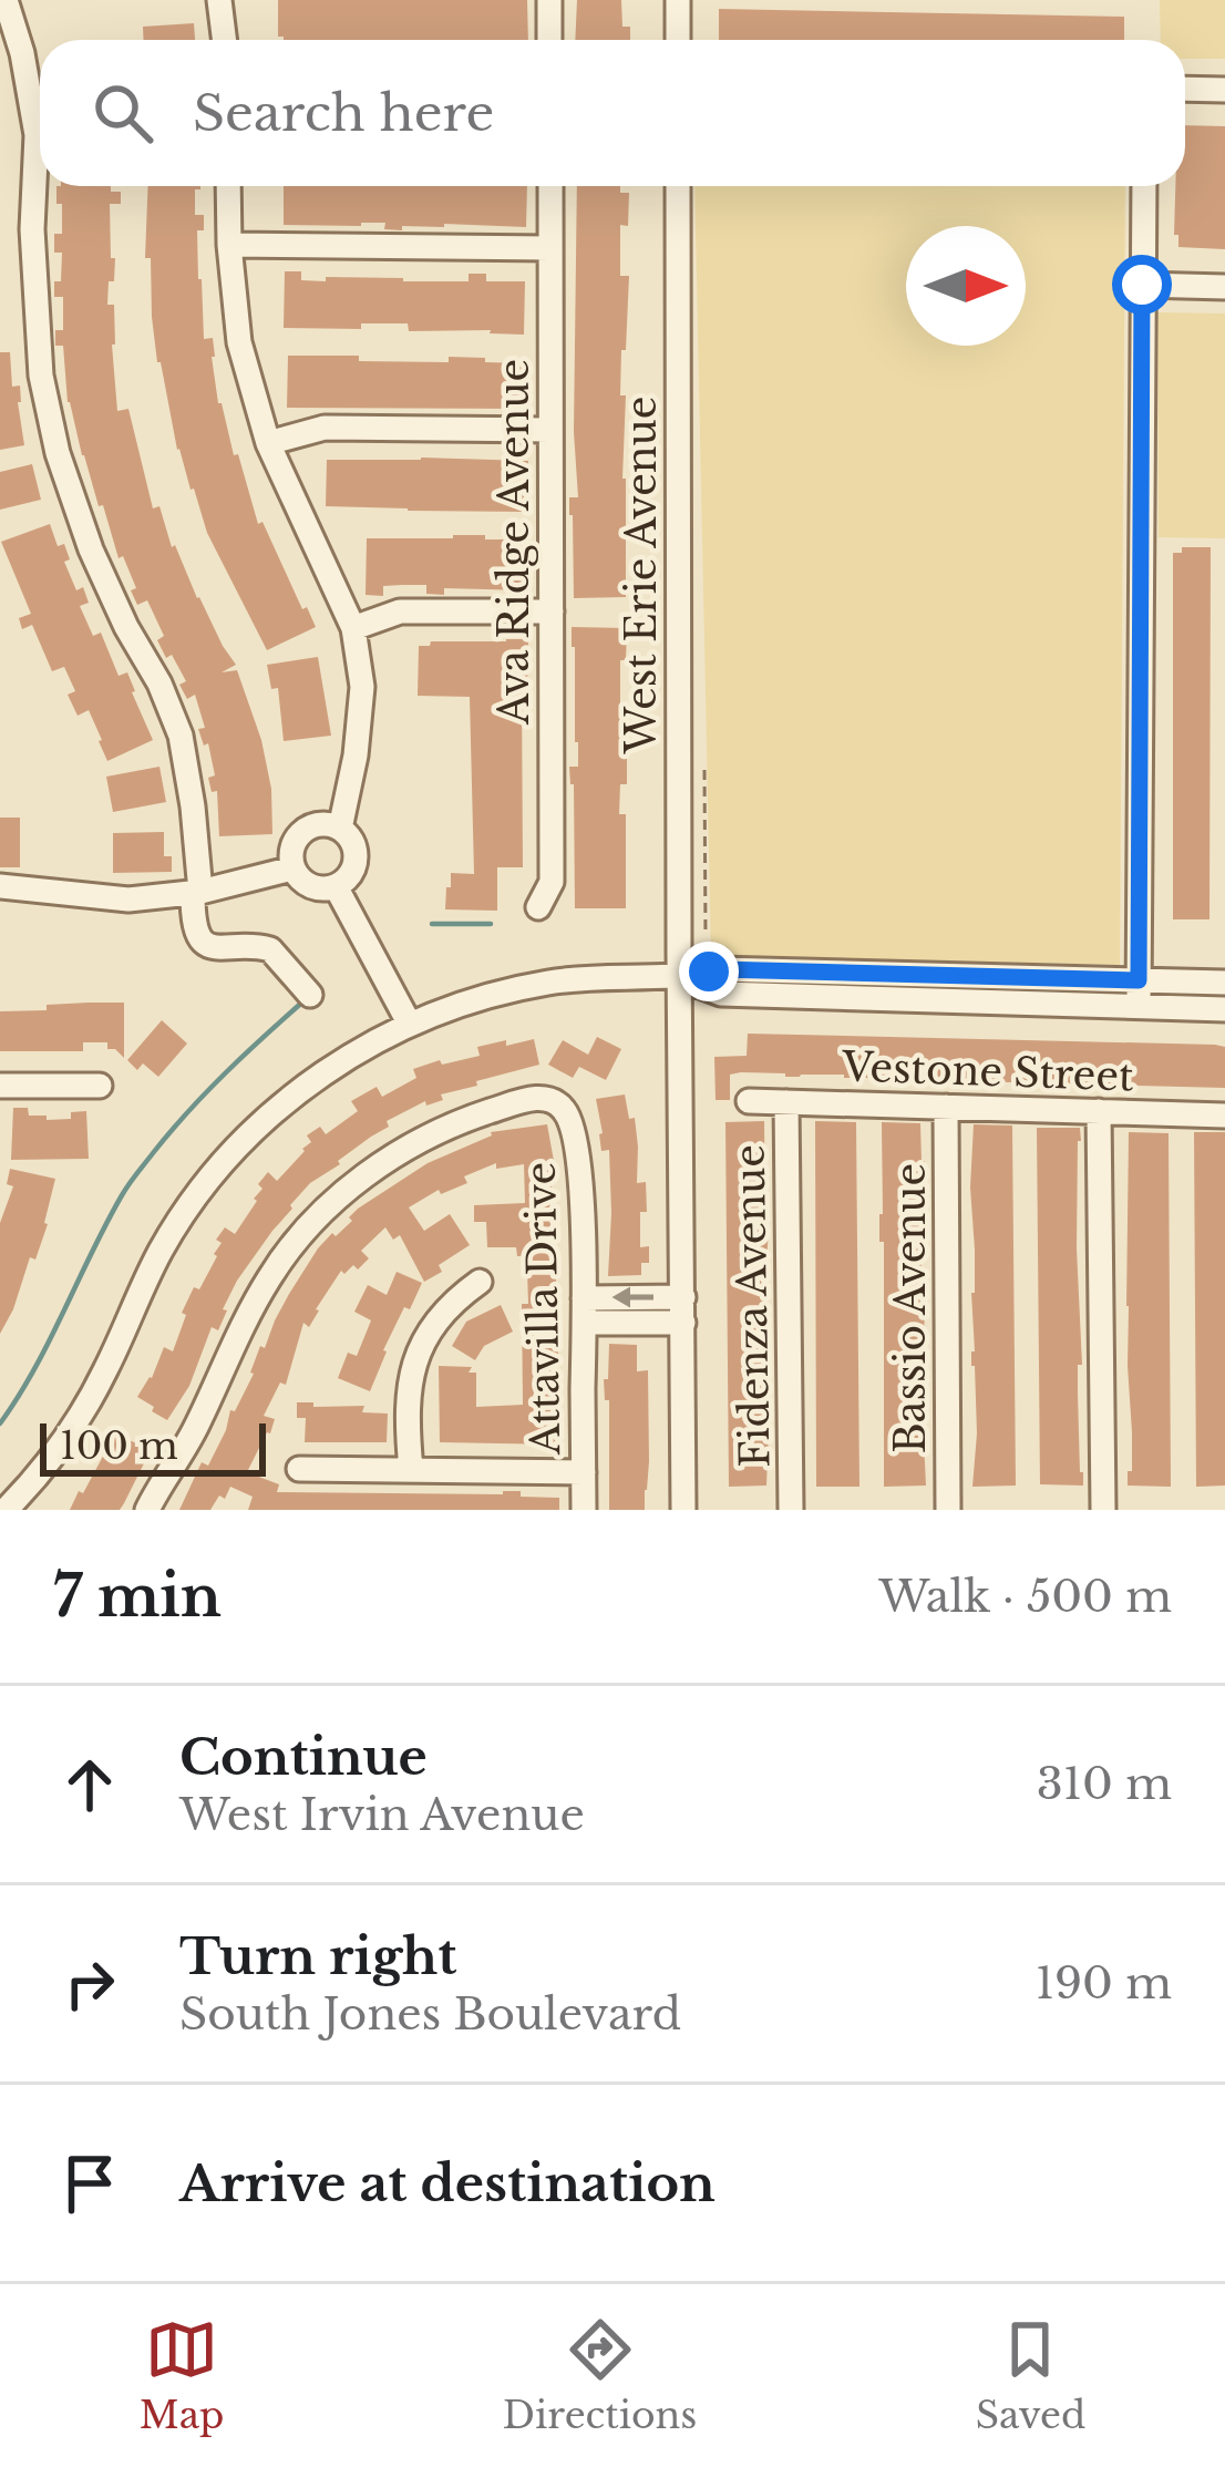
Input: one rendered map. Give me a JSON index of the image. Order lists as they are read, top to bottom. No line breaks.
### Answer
{"streets":{"street":["Ava Ridge Avenue","West Erie Avenue","Vestone Street","Fidenza Avenue","Attavilla Drive","Bassio Avenue"]},"crossings":[["Vestone Street","Fidenza Avenue"],["Vestone Street","Bassio Avenue"]],"scale_bar":"100 m","north":"right","page":{"search":"Search here","scale":"100 m","heading":["7 min","Walk · 500 m"],"list":[["Continue","West Irvin Avenue","310 m"],["Turn right","South Jones Boulevard","190 m"],"Arrive at destination"],"nav":["Map","Directions","Saved"]}}
